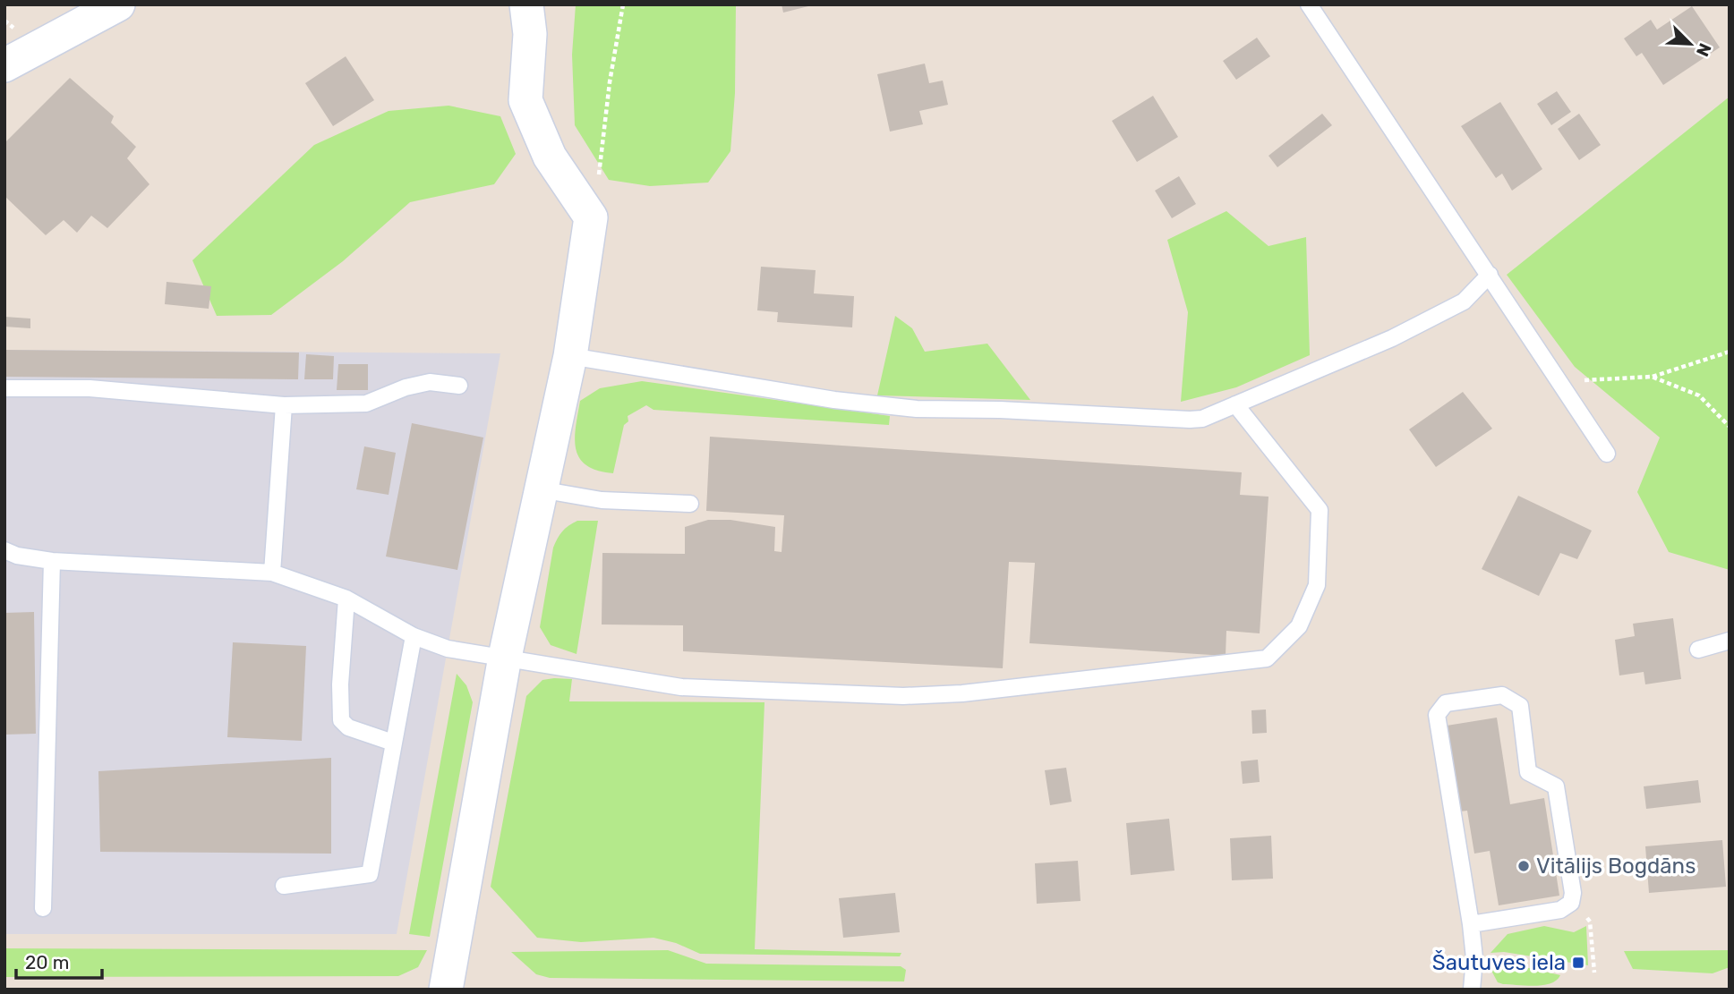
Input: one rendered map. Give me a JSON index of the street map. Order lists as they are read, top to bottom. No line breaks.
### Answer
{"places":{"other":["Vitālijs Bogdāns"],"transit":["Šautuves iela"]},"scale_bar":"20 m","north":"bottom right"}
